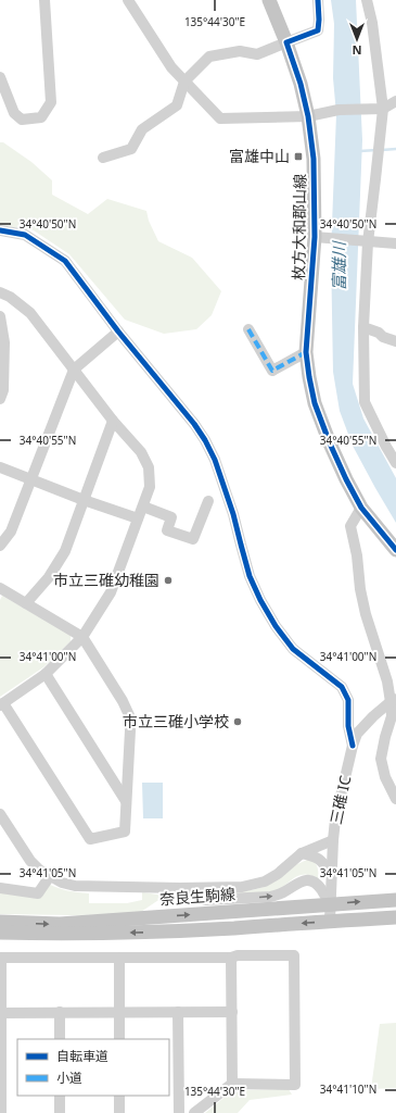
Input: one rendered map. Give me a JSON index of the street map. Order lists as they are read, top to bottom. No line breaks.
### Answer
{"streets":{"main road":["枚方大和郡山線","奈良生駒線"],"street":["三碓 IC"]},"crossings":[["三碓 IC","奈良生駒線"]],"water":["富雄川"],"places":{"transit":["富雄中山"],"other":["市立三碓幼稚園","市立三碓小学校"]},"legend":["自転車道","小道"],"north":"bottom","coordinates":["135°44'30\"E","34°40'50\"N","34°40'55\"N","34°41'00\"N","34°41'05\"N","34°41'10\"N"]}
